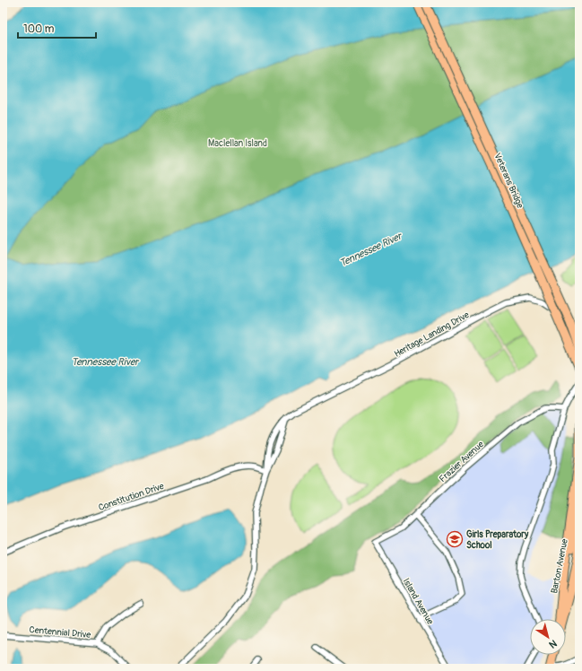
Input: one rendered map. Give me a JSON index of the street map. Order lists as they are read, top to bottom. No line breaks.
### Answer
{"streets":{"main road":["Veterans Bridge","Barton Avenue"],"street":["Heritage Landing Drive","Frazier Avenue","Constitution Drive","Island Avenue","Centennial Drive"]},"crossings":[["Heritage Landing Drive","Constitution Drive"],["Frazier Avenue","Island Avenue"]],"water":["Tennessee River"],"parks":["Maclellan Island"],"places":{"school or university":["Girls Preparatory School"]},"scale_bar":"100 m","north":"bottom right"}
